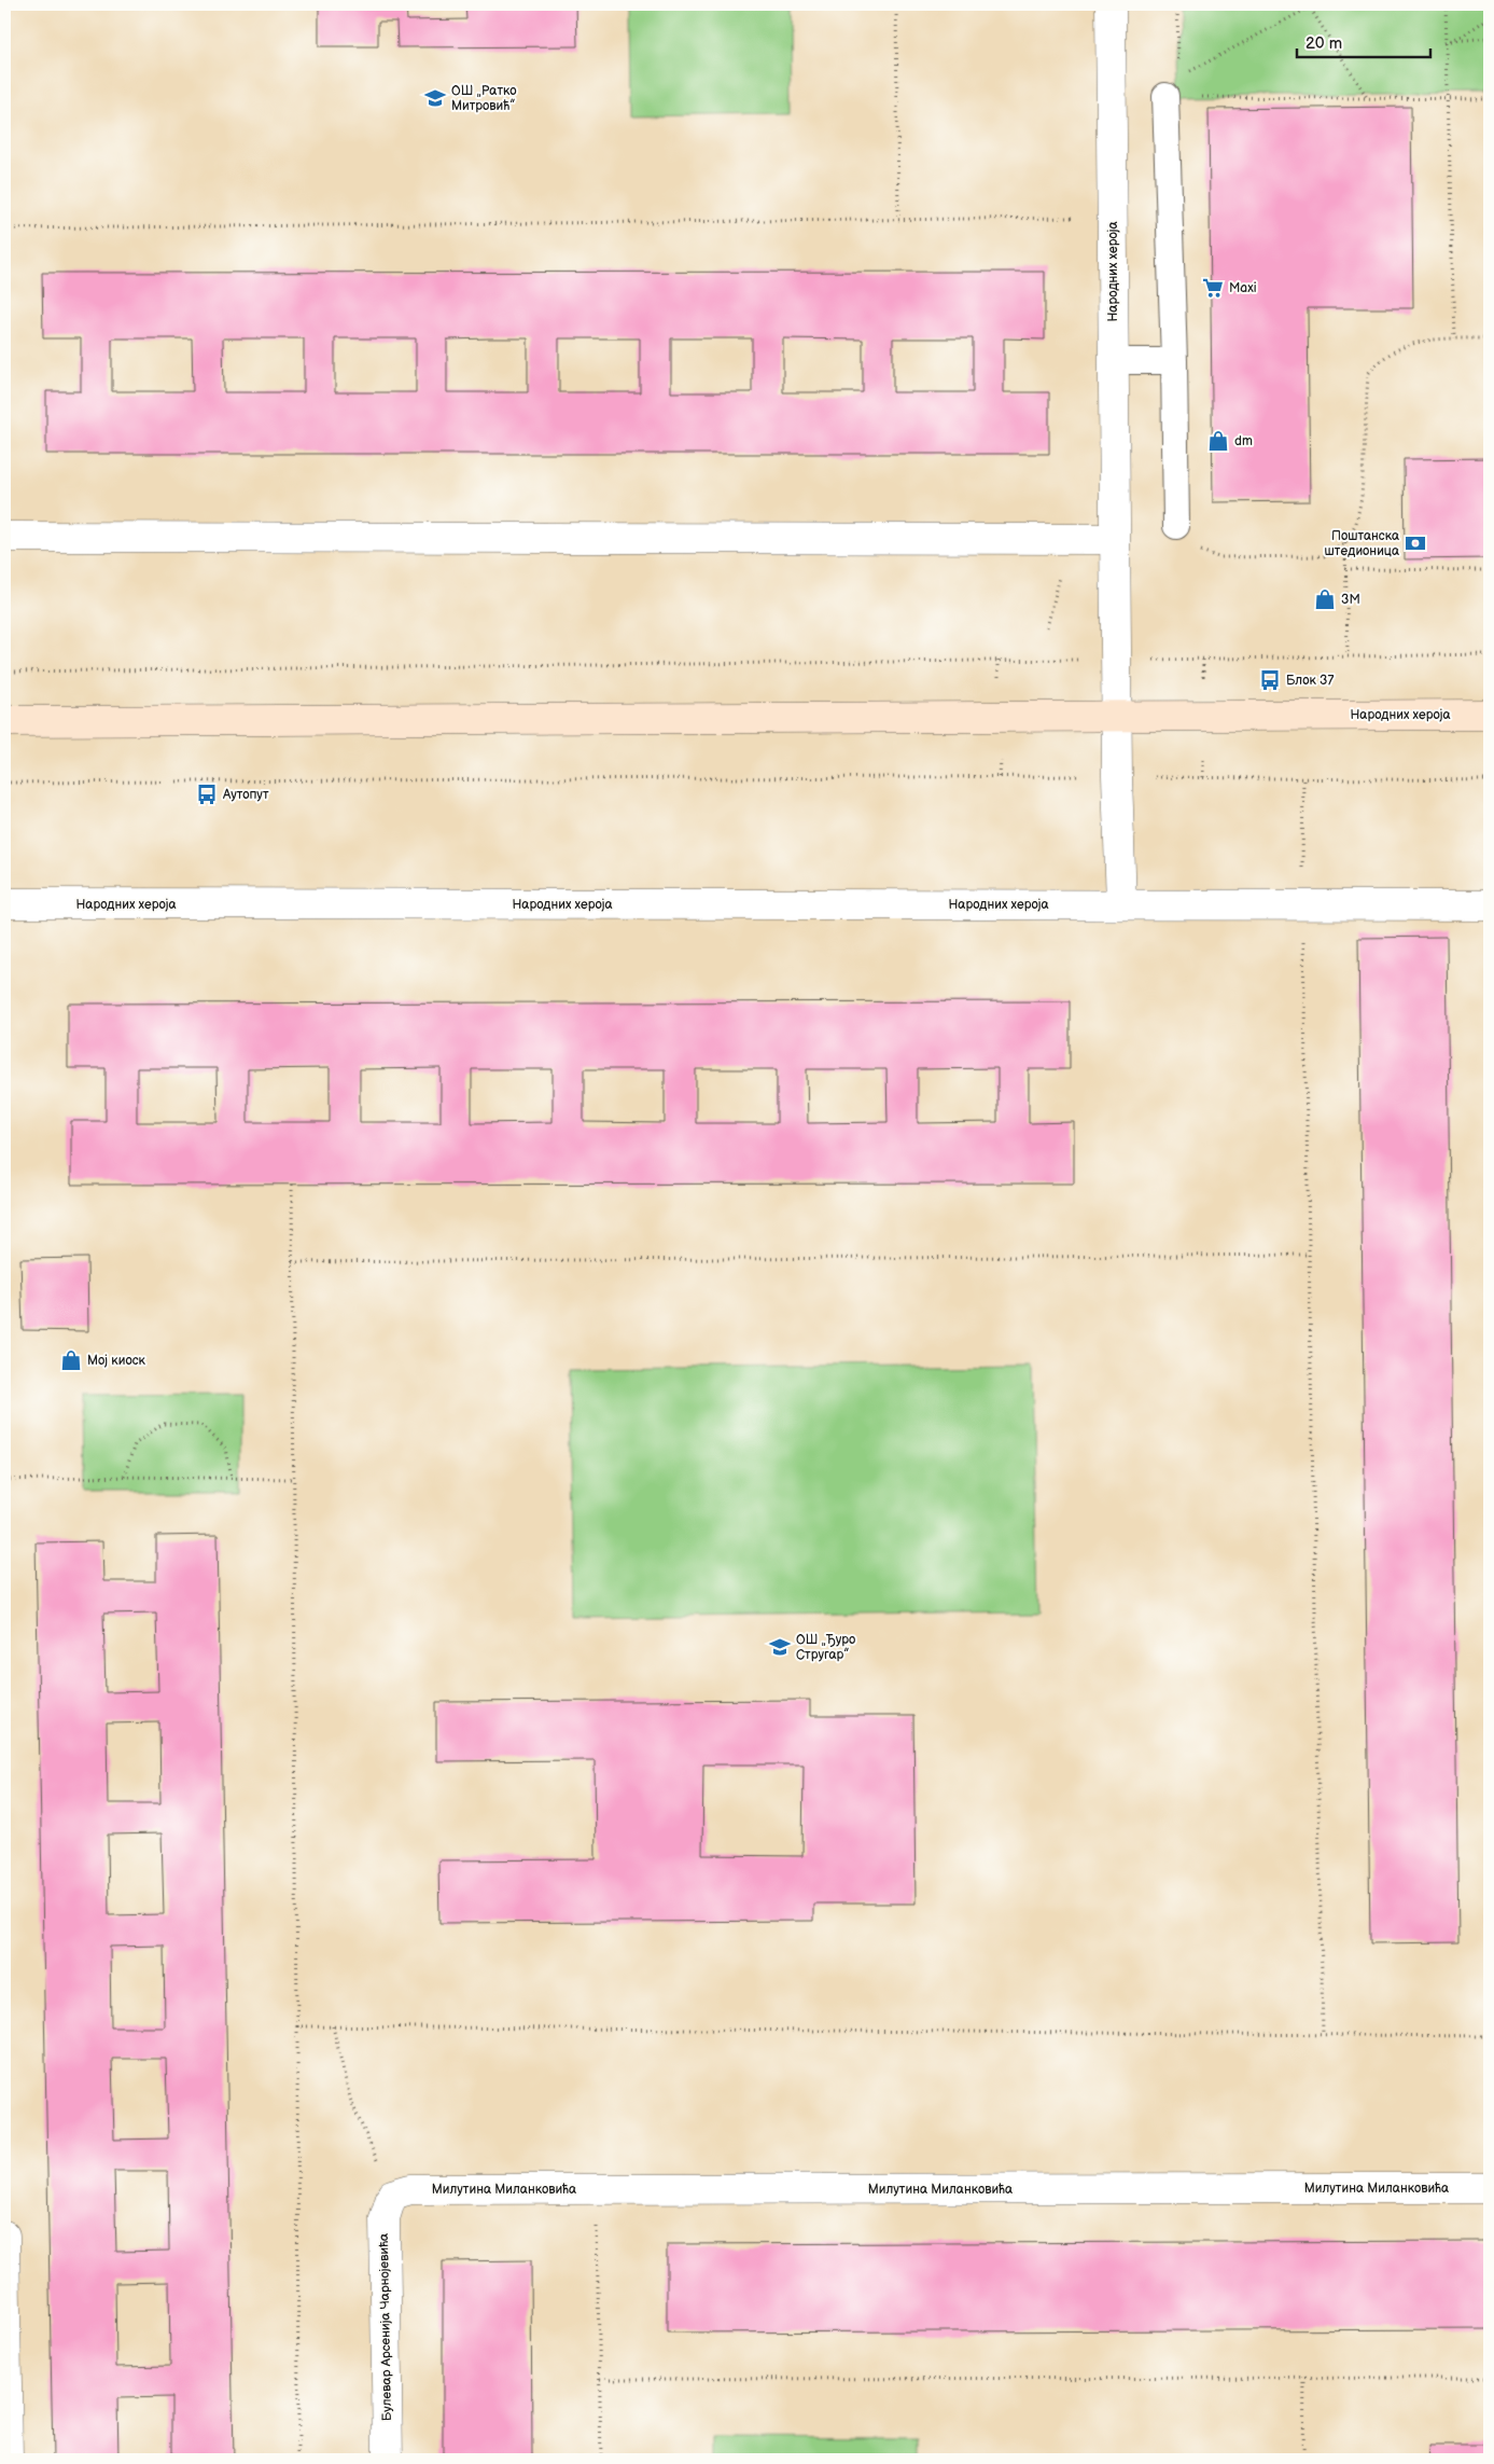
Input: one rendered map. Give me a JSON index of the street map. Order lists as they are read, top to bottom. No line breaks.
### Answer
{"streets":{"street":["Народних хероја","Милутина Миланковића","Булевар Арсенија Чарнојевића"]},"crossings":[["Милутина Миланковића","Булевар Арсенија Чарнојевића"]],"places":{"school or university":["ОШ „Ратко Митровић”","ОШ „Ђуро Стругар”"],"supermarket":["Maxi"],"shop":["dm","3M","Мој киоск"],"bank":["Поштанска штедионица"],"bus stop":["Блок 37","Аутопут"]},"scale_bar":"20 m"}
